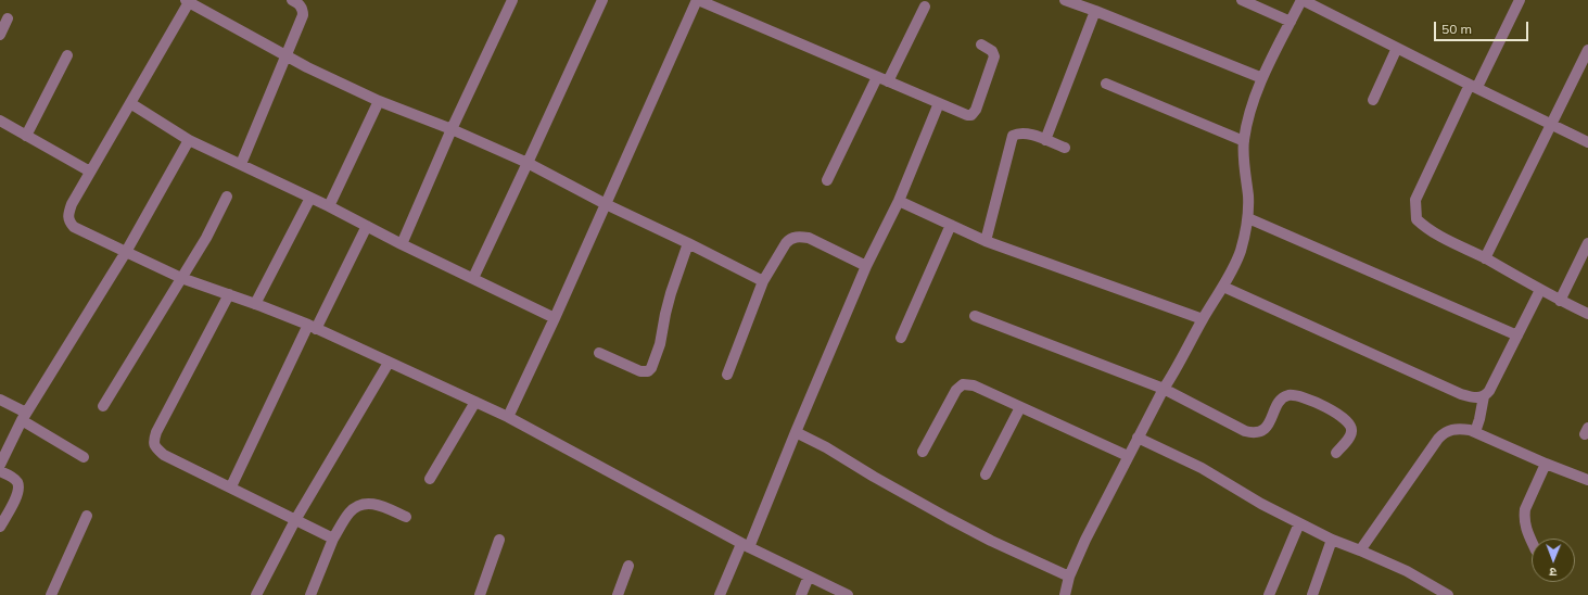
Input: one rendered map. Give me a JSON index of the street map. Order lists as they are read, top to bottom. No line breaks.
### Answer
{"scale_bar":"50 m","north":"bottom"}
